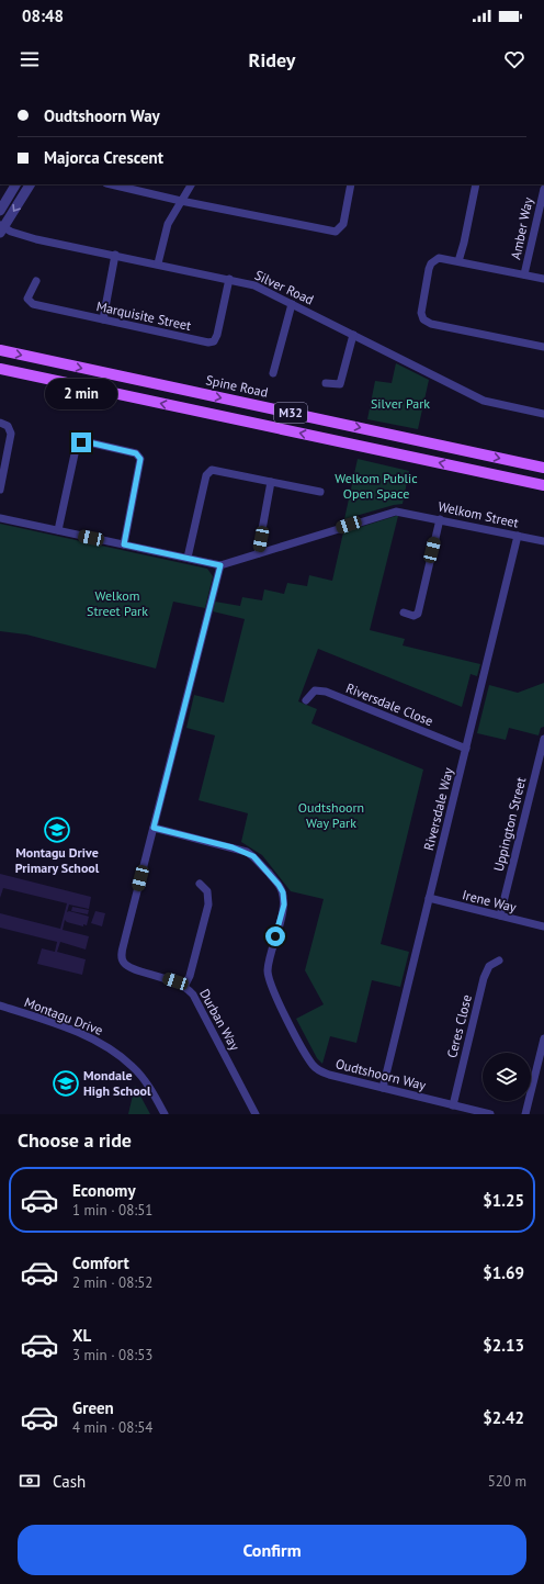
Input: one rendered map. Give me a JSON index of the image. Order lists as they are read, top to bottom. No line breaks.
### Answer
{"streets":{"main road":["Spine Road","M32"],"street":["Amber Way","Silver Road","Marquisite Street","Welkom Street","Riversdale Close","Riversdale Way","Uppington Street","Irene Way","Montagu Drive","Durban Way","Ceres Close","Oudtshoorn Way"]},"crossings":[["Silver Road","Marquisite Street"],["Welkom Street","Riversdale Way"],["Welkom Street","Durban Way"],["Riversdale Close","Riversdale Way"],["Riversdale Way","Irene Way"],["Riversdale Way","Oudtshoorn Way"],["Uppington Street","Irene Way"],["Durban Way","Oudtshoorn Way"],["Ceres Close","Oudtshoorn Way"]],"parks":["Silver Park","Welkom Public Open Space","Welkom Street Park","Oudtshoorn Way Park"],"places":{"school or university":["Montagu Drive Primary School","Mondale High School"]},"page":{"status":"08:48","header":"Ridey","banner":["Oudtshoorn Way","Majorca Crescent"],"bubble":"2 min","heading":"Choose a ride","list":[{"name":"Economy","note":"1 min · 08:51","value":"$1.25"},{"name":"Comfort","note":"2 min · 08:52","value":"$1.69"},{"name":"XL","note":"3 min · 08:53","value":"$2.13"},{"name":"Green","note":"4 min · 08:54","value":"$2.42"}],"pay":["Cash","520 m"],"buttons":"Confirm"}}
